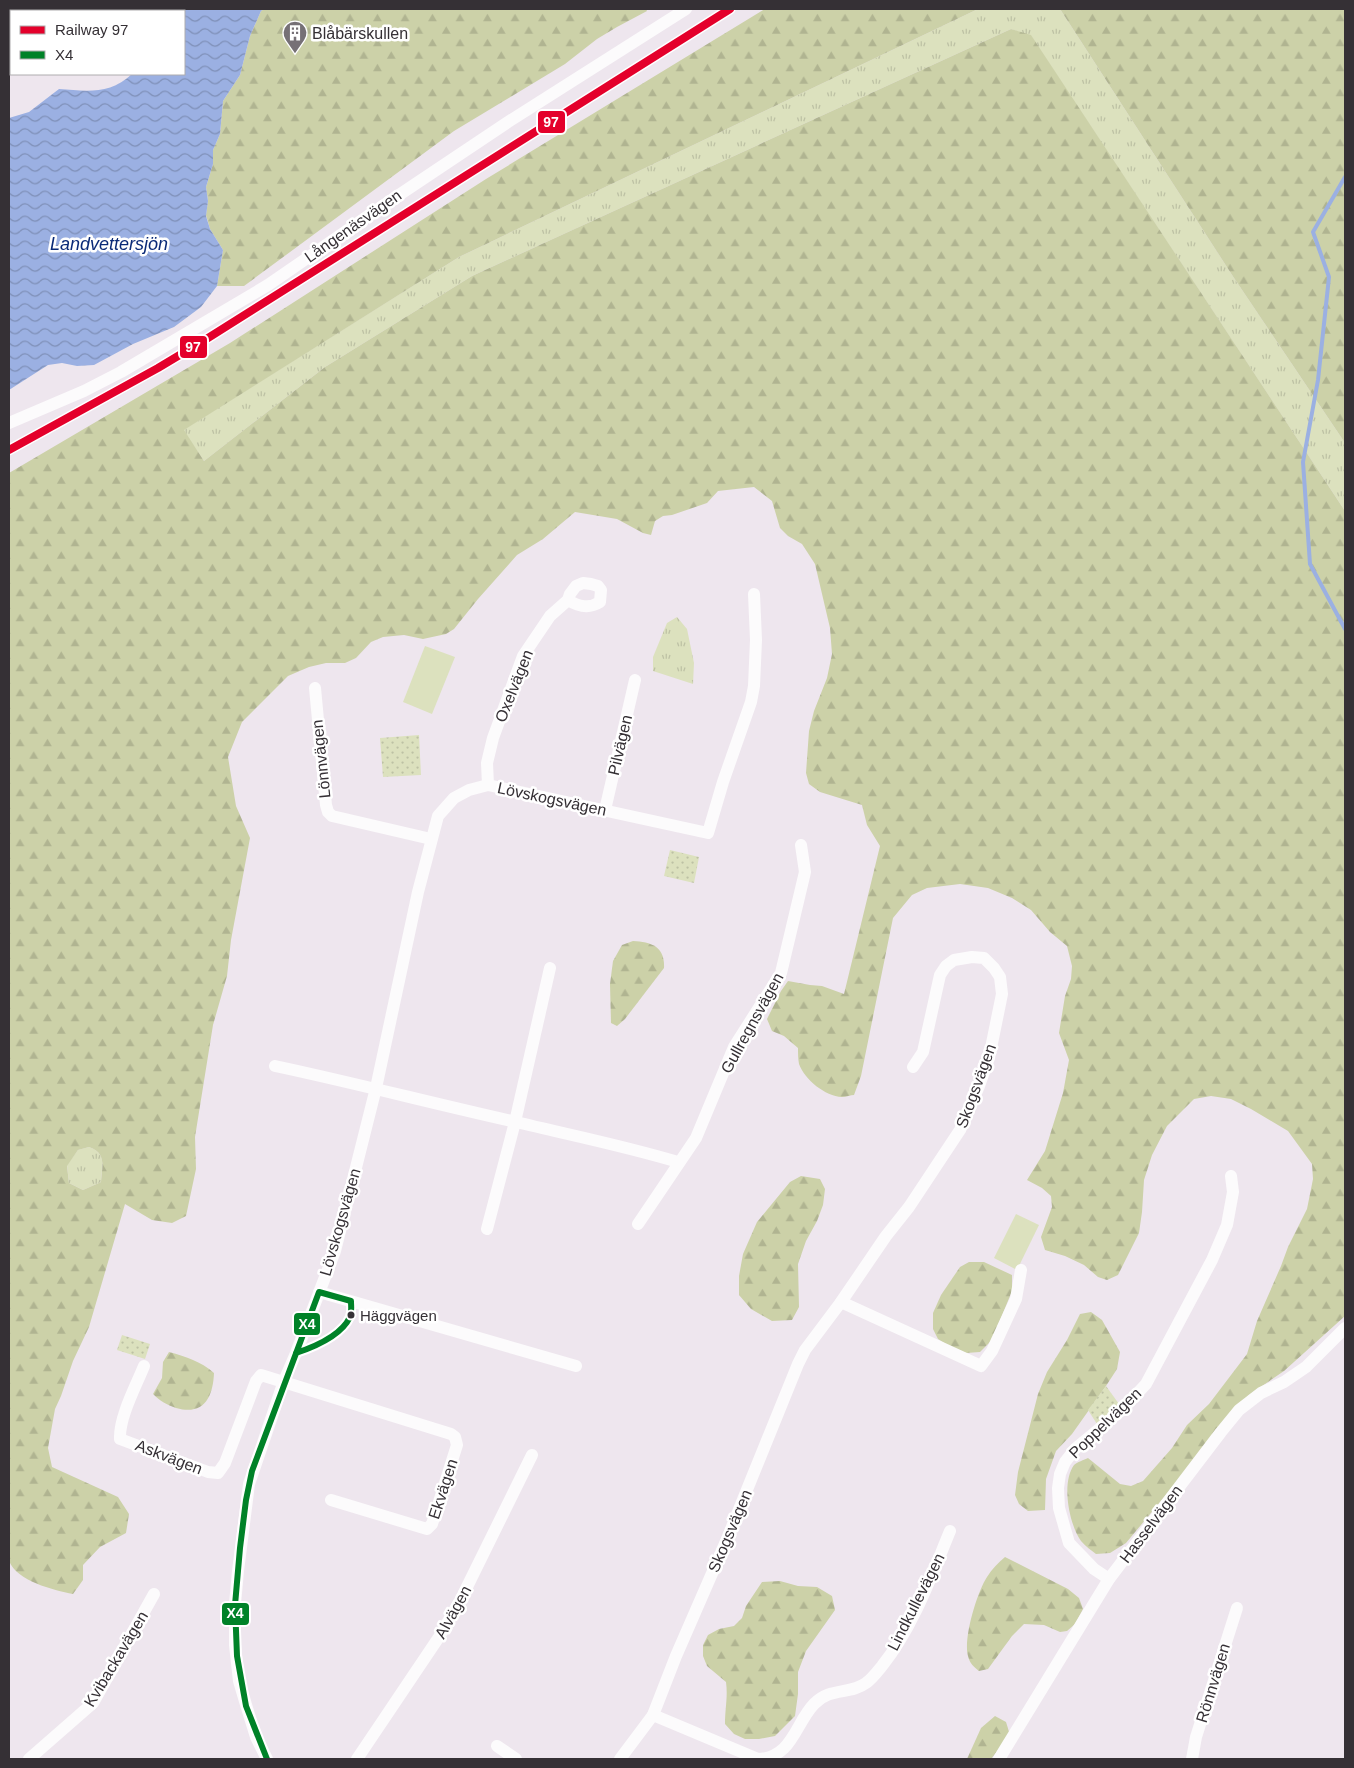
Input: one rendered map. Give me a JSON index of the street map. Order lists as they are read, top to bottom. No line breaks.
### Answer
{"streets":{"street":["Långenäsvägen","Oxelvägen","Pilvägen","Lönnvägen","Lövskogsvägen","Gullregnsvägen","Skogsvägen","Poppelvägen","Askvägen","Ekvägen","Hasselvägen","Lindkullevägen","Alvägen","Kvibackavägen","Rönnvägen"]},"crossings":[["Oxelvägen","Lövskogsvägen"],["Pilvägen","Lövskogsvägen"],["Lönnvägen","Lövskogsvägen"],["Lövskogsvägen","Askvägen"],["Lövskogsvägen","Ekvägen"],["Skogsvägen","Lindkullevägen"],["Poppelvägen","Hasselvägen"],["Askvägen","Ekvägen"]],"water":["Landvettersjön"],"places":{"building":["Blåbärskullen"],"other":["Häggvägen"]},"lines":["rail line 97","transit line X4"],"legend":["Railway 97","X4"]}
